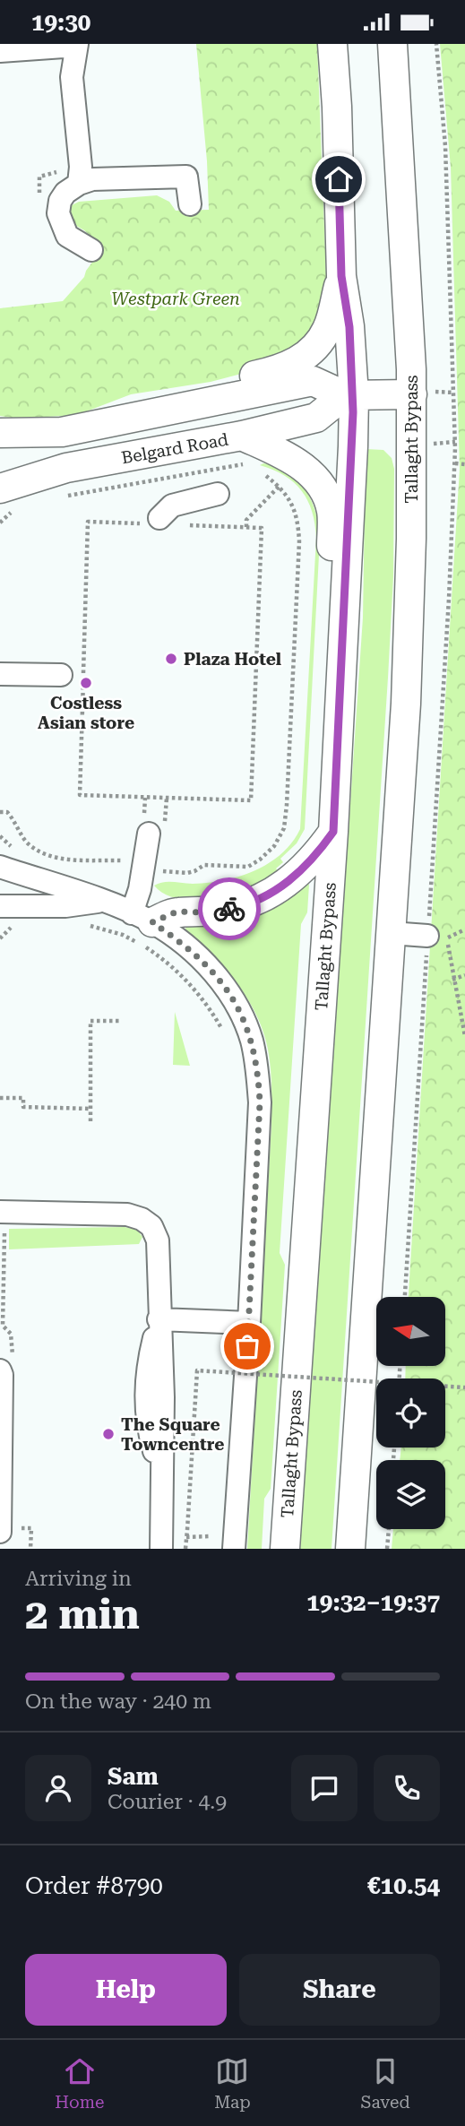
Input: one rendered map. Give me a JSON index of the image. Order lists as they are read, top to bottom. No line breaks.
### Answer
{"streets":{"main road":["Tallaght Bypass","Belgard Road"]},"crossings":[["Tallaght Bypass","Belgard Road"]],"parks":["Westpark Green"],"places":["Plaza Hotel","Costless Asian store","The Square Towncentre"],"north":"left","page":{"status":"19:30","heading":["2 min","Arriving in","19:32–19:37"],"panel":["Sam","Courier · 4.9","Order #8790","€10.54"],"bar":"On the way · 240 m","buttons":["Help","Share"],"tabs":["Home","Map","Saved"]}}
